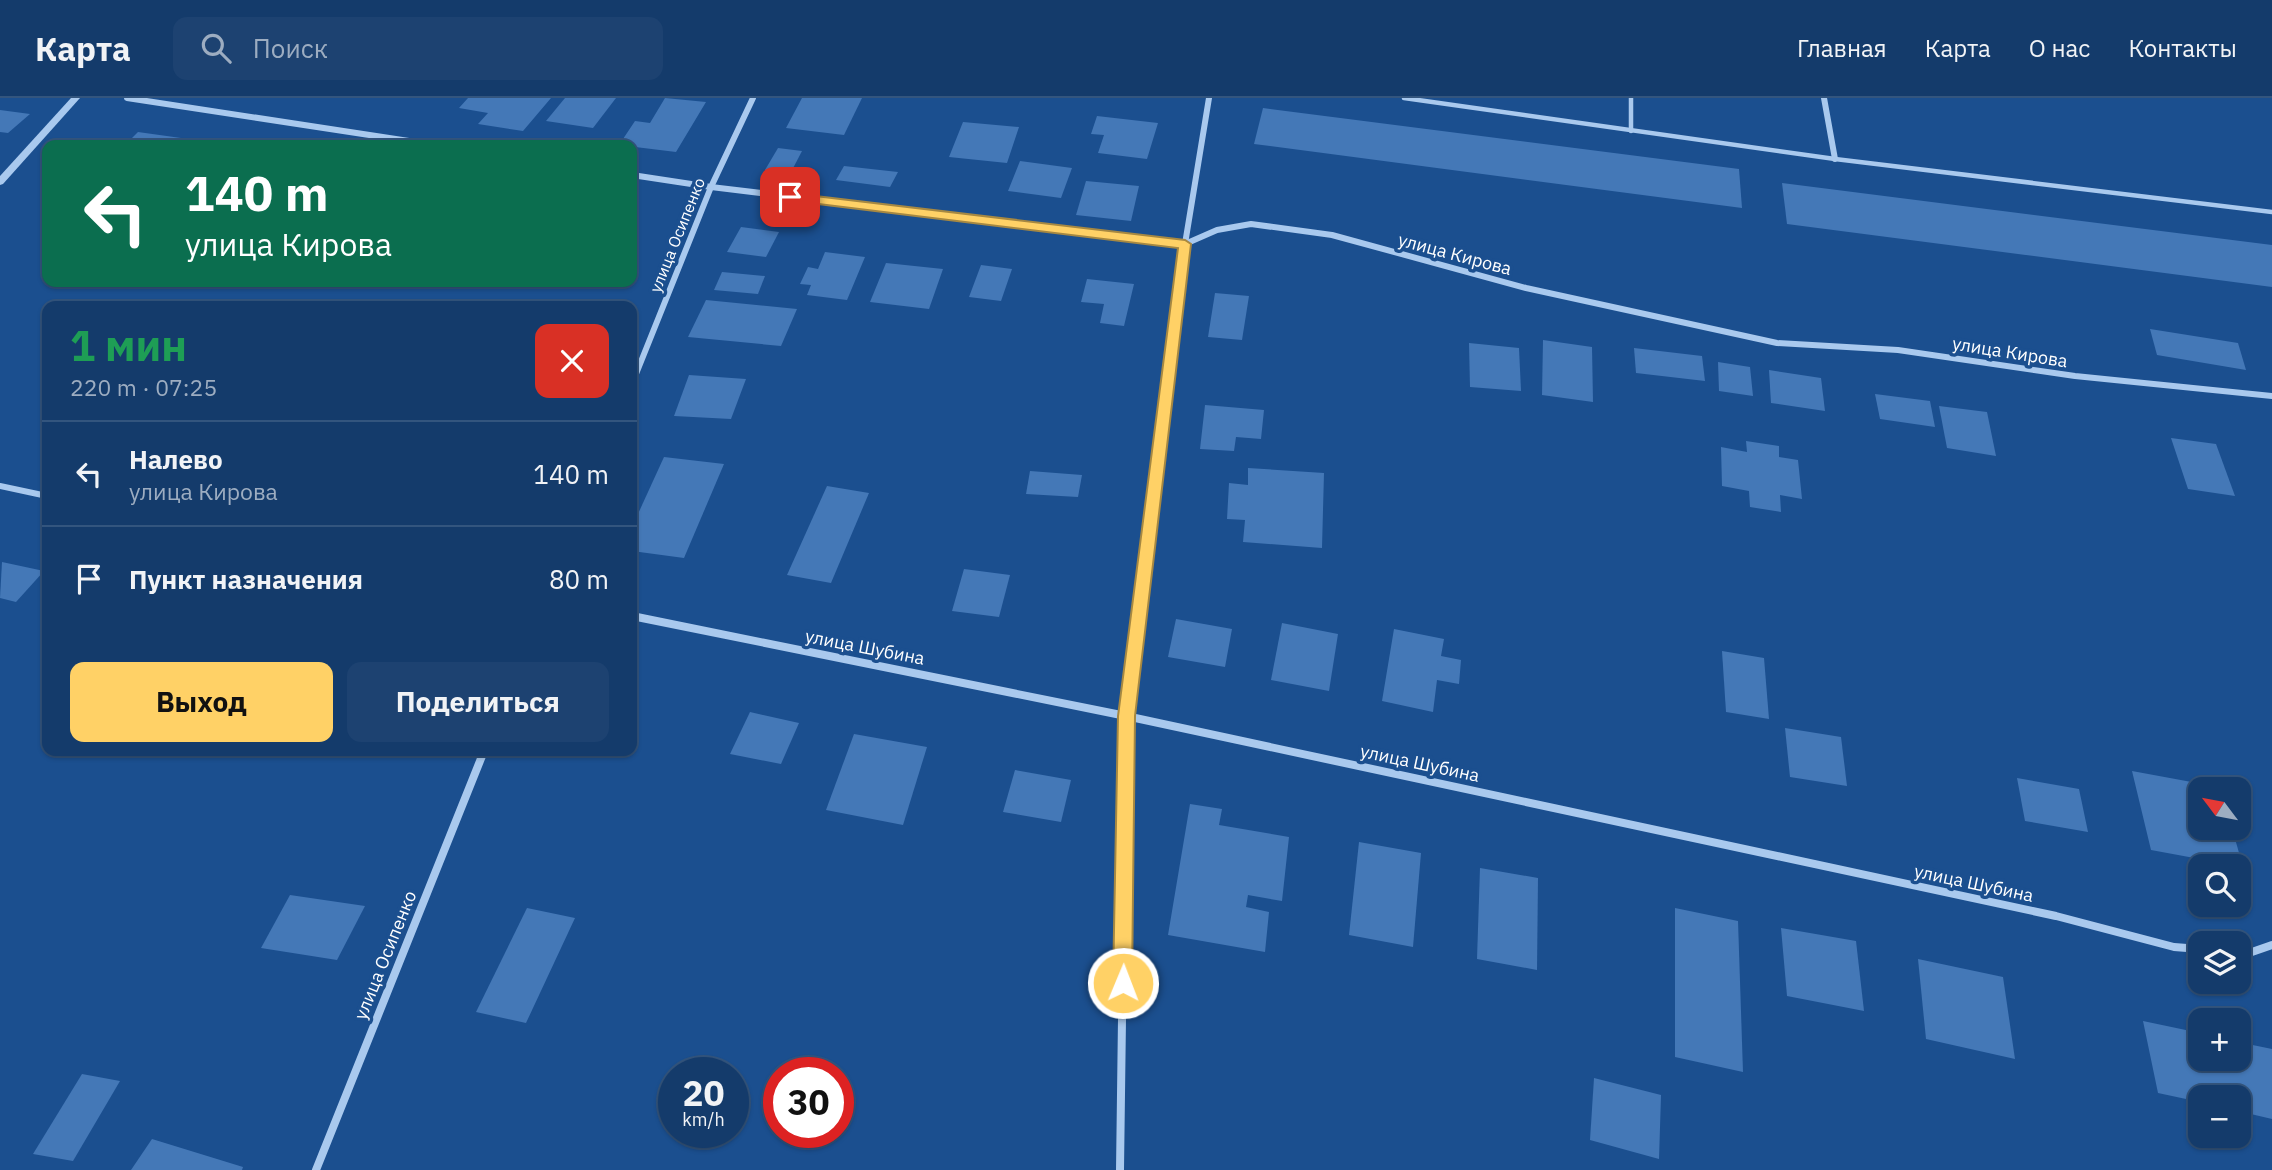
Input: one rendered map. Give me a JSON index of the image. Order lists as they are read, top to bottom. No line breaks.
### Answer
{"streets":{"street":["улица Осипенко","улица Кирова","улица Шубина"]},"north":"top left","page":{"header":"Карта","search":"Поиск","nav":["Главная","Карта","О нас","Контакты"],"turn":["140 m","улица Кирова"],"heading":["1 мин","220 m · 07:25"],"list":[{"name":"Налево","note":"улица Кирова","value":"140 m"},{"name":"Пункт назначения","value":"80 m"}],"buttons":["Выход","Поделиться"],"map_buttons":["+","−"],"speed":"20 km/h","limit":"30"}}
